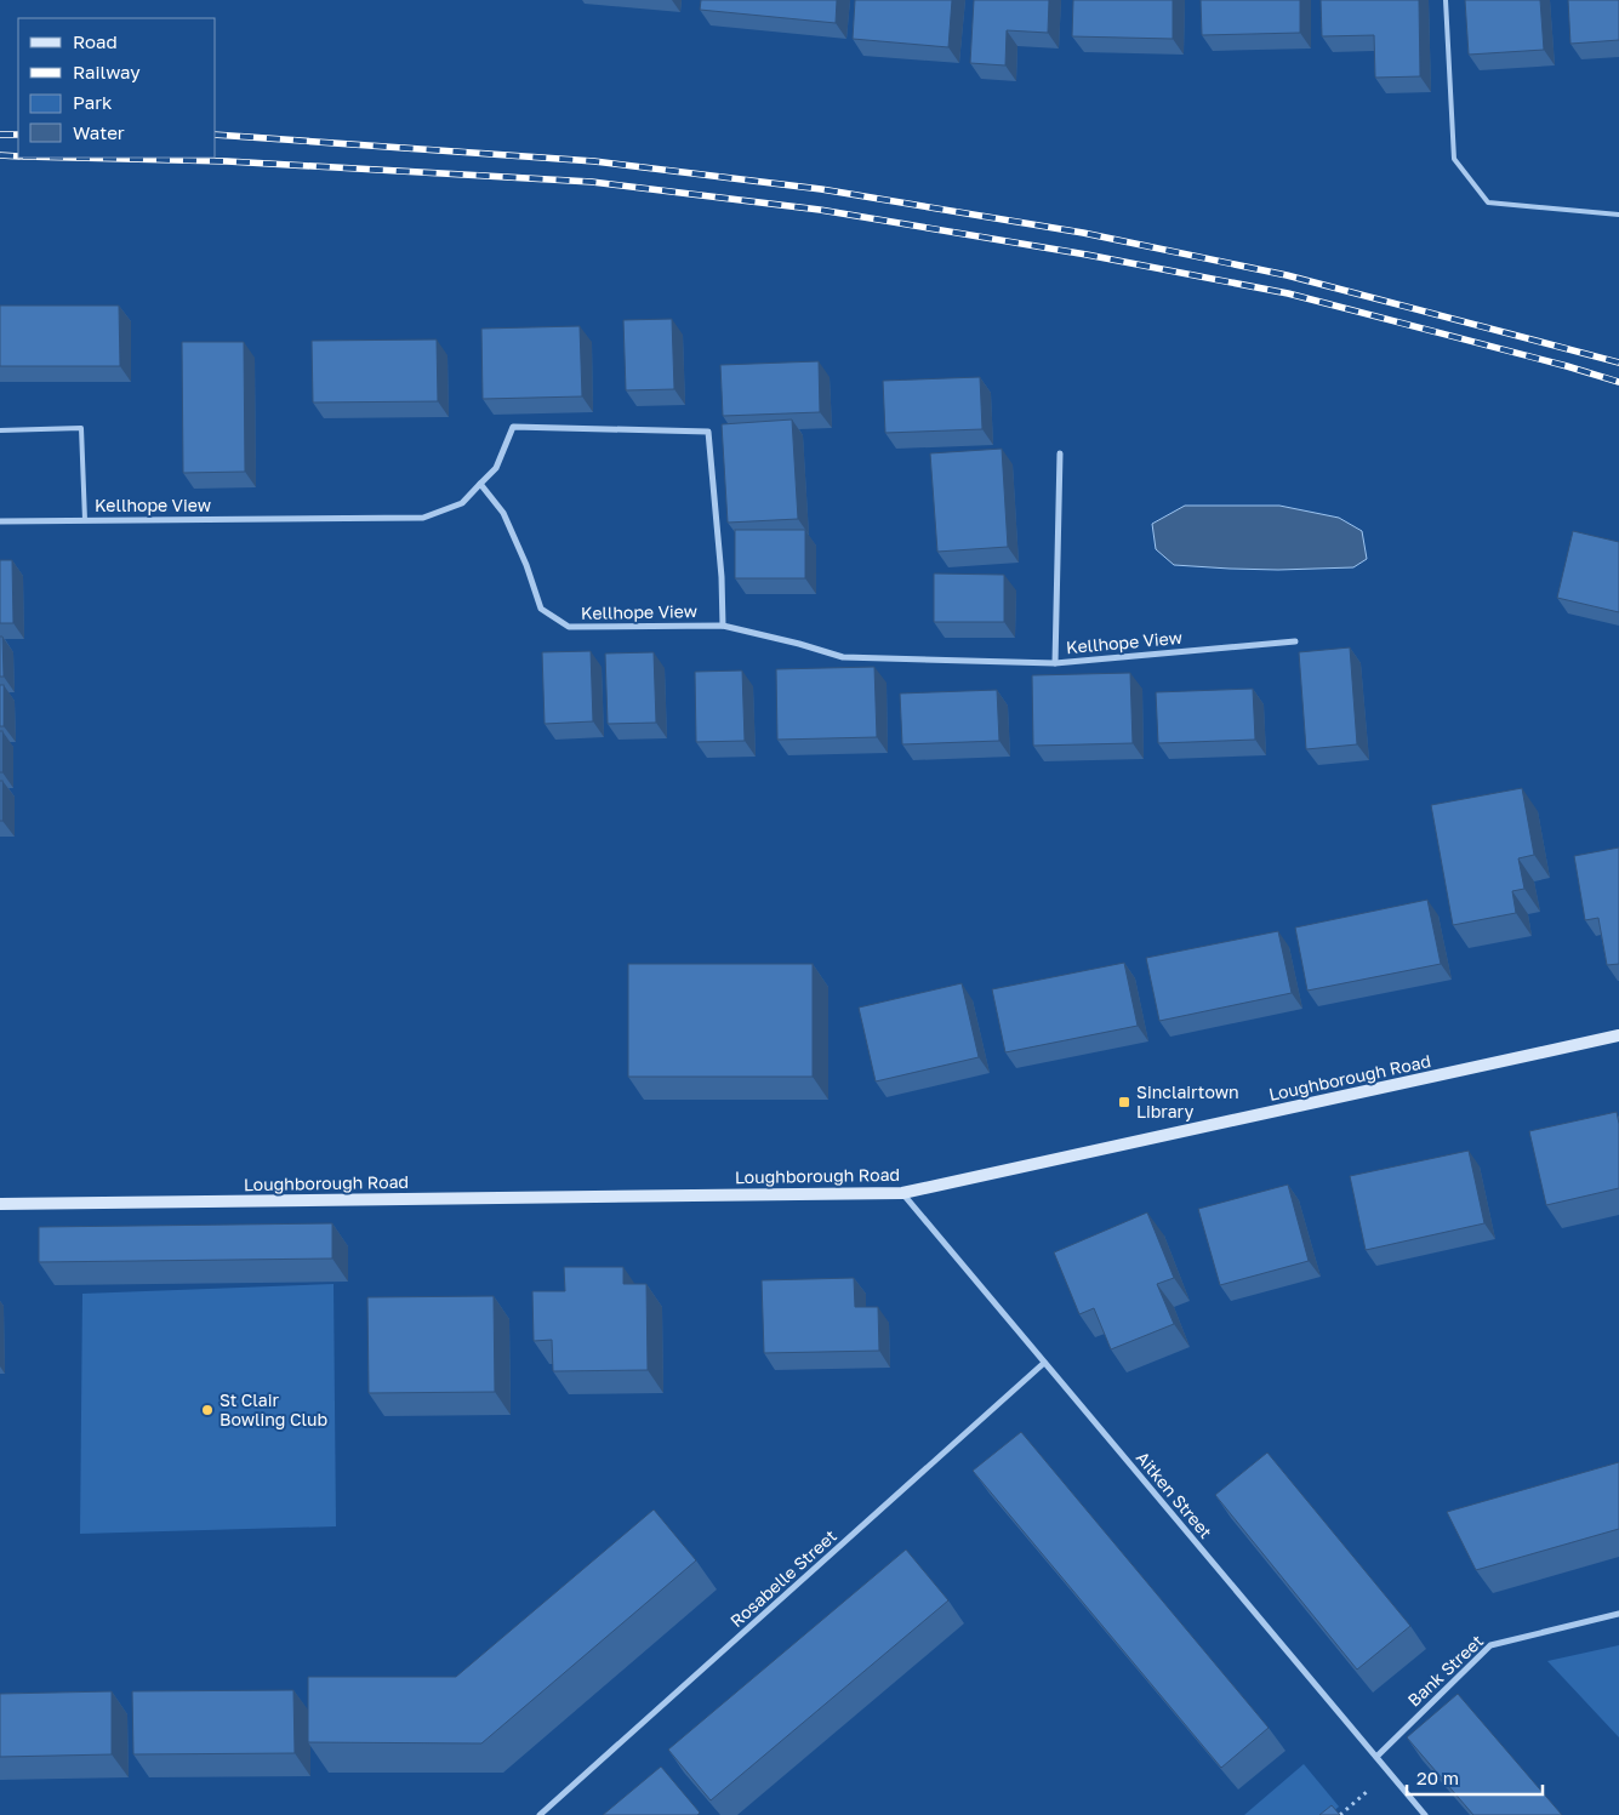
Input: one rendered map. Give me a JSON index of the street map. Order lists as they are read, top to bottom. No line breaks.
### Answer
{"streets":{"street":["Kellhope View","Loughborough Road","Aitken Street","Rosabelle Street","Bank Street"]},"crossings":[["Loughborough Road","Aitken Street"],["Aitken Street","Rosabelle Street"],["Aitken Street","Bank Street"]],"places":{"transit":["Sinclairtown Library"],"other":["St Clair Bowling Club"]},"legend":["Road","Railway","Park","Water"],"scale_bar":"20 m"}
